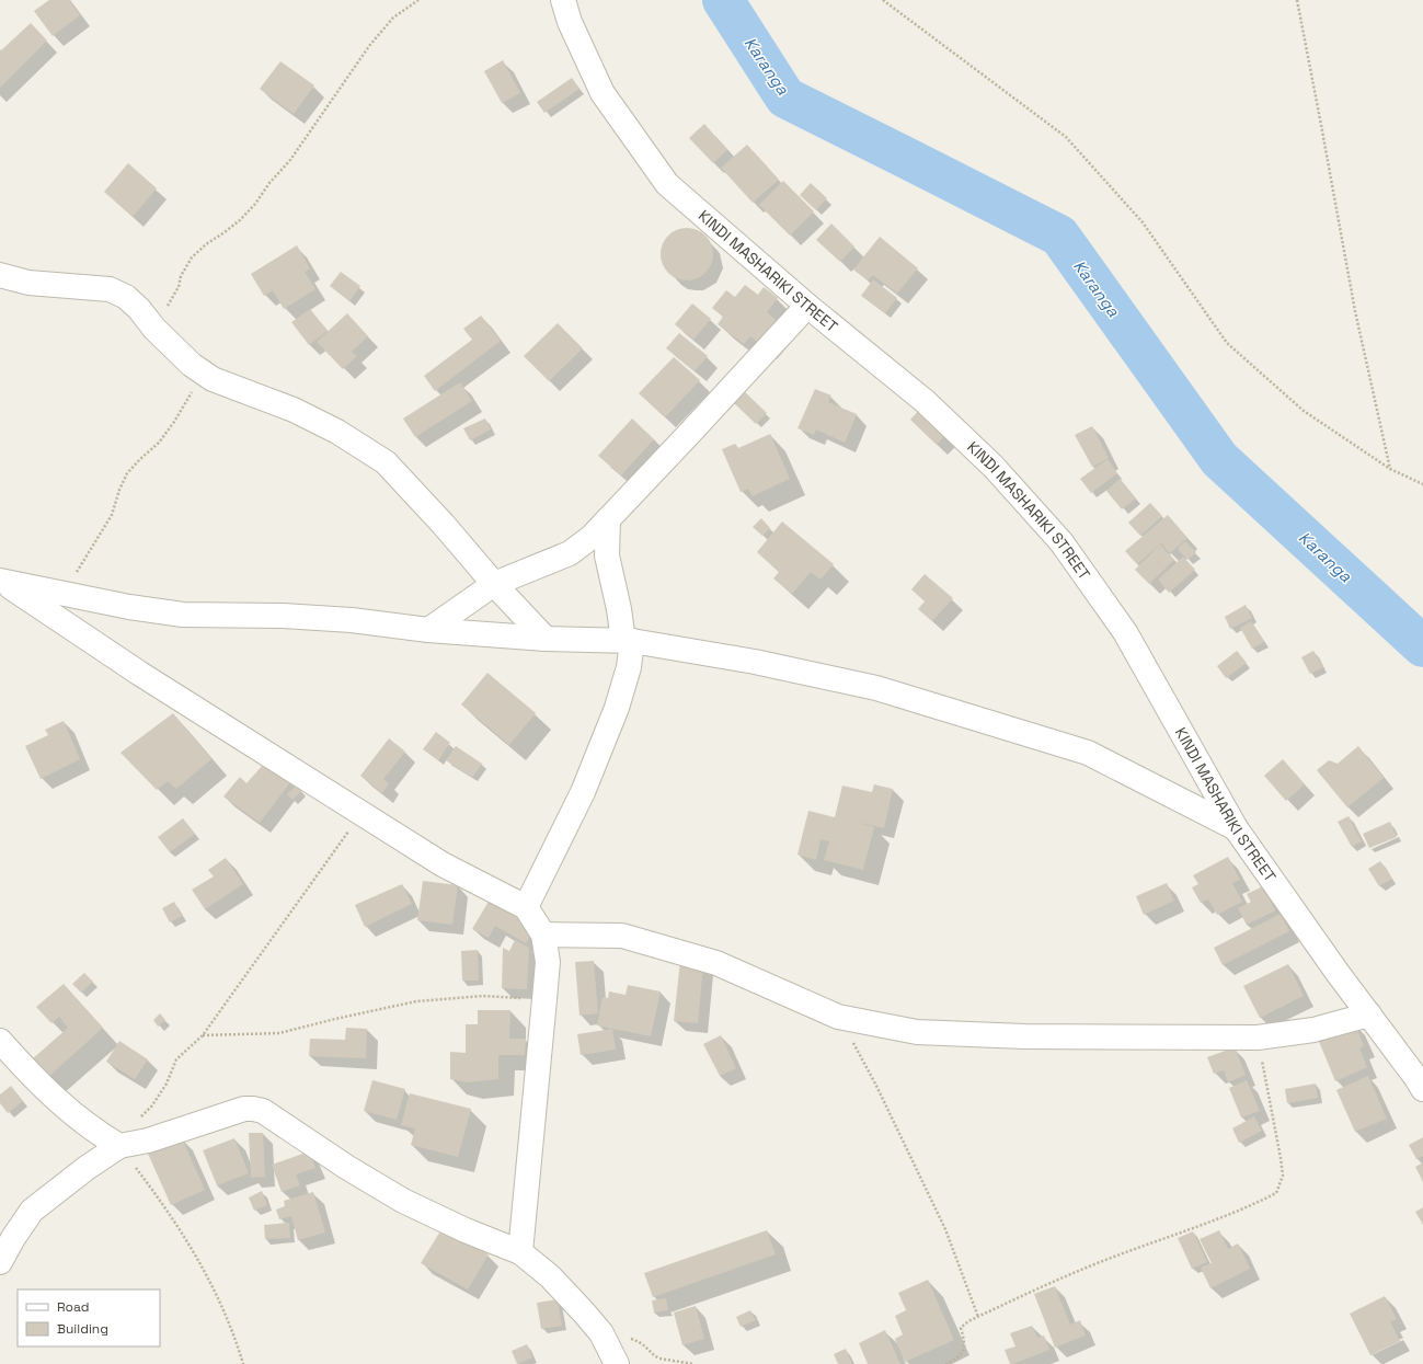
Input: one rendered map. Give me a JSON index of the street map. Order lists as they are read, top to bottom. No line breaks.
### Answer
{"streets":{"street":["KINDI MASHARIKI STREET"]},"water":["Karanga"],"legend":["Road","Building"]}
